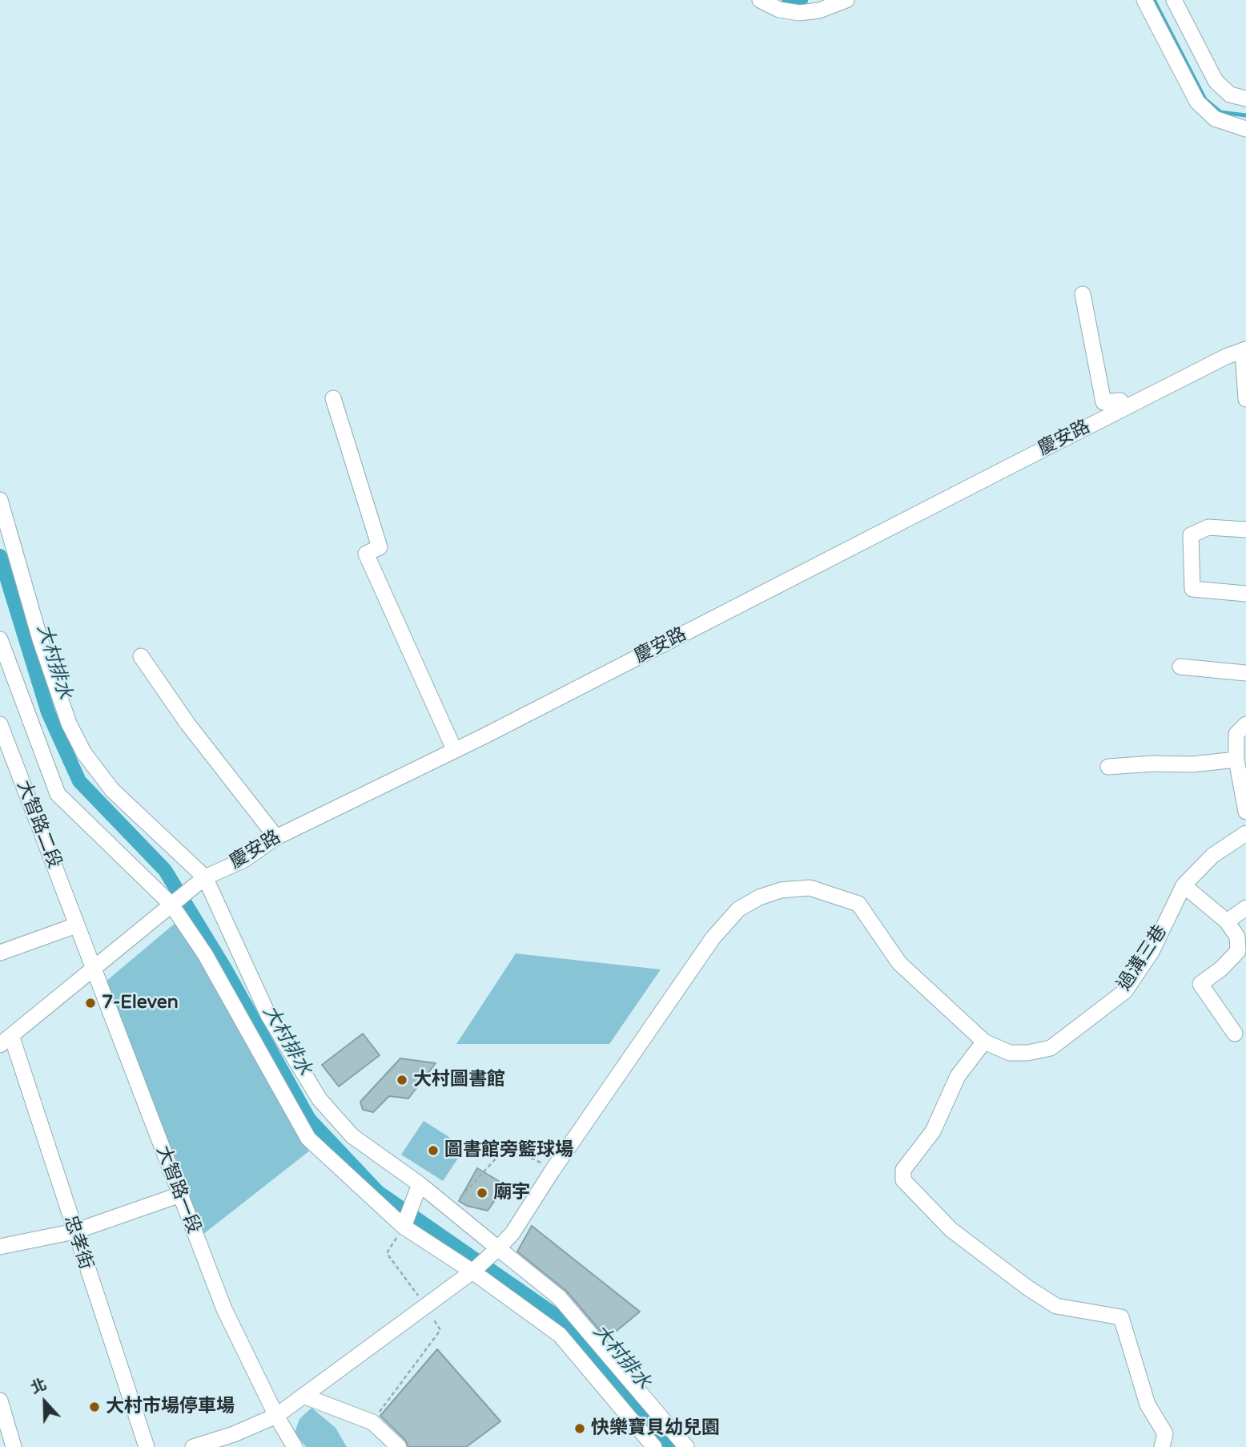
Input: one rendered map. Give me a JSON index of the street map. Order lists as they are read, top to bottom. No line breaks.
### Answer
{"streets":{"street":["慶安路","大智路二段","過溝三巷","大智路一段","忠孝街"]},"crossings":[["慶安路","大智路一段"],["慶安路","忠孝街"],["大智路二段","大智路一段"],["過溝三巷","大智路一段"]],"water":["大村排水"],"places":["7-Eleven","大村圖書館","圖書館旁籃球場","廟宇","大村市場停車場","快樂寶貝幼兒園"],"north":"top"}
